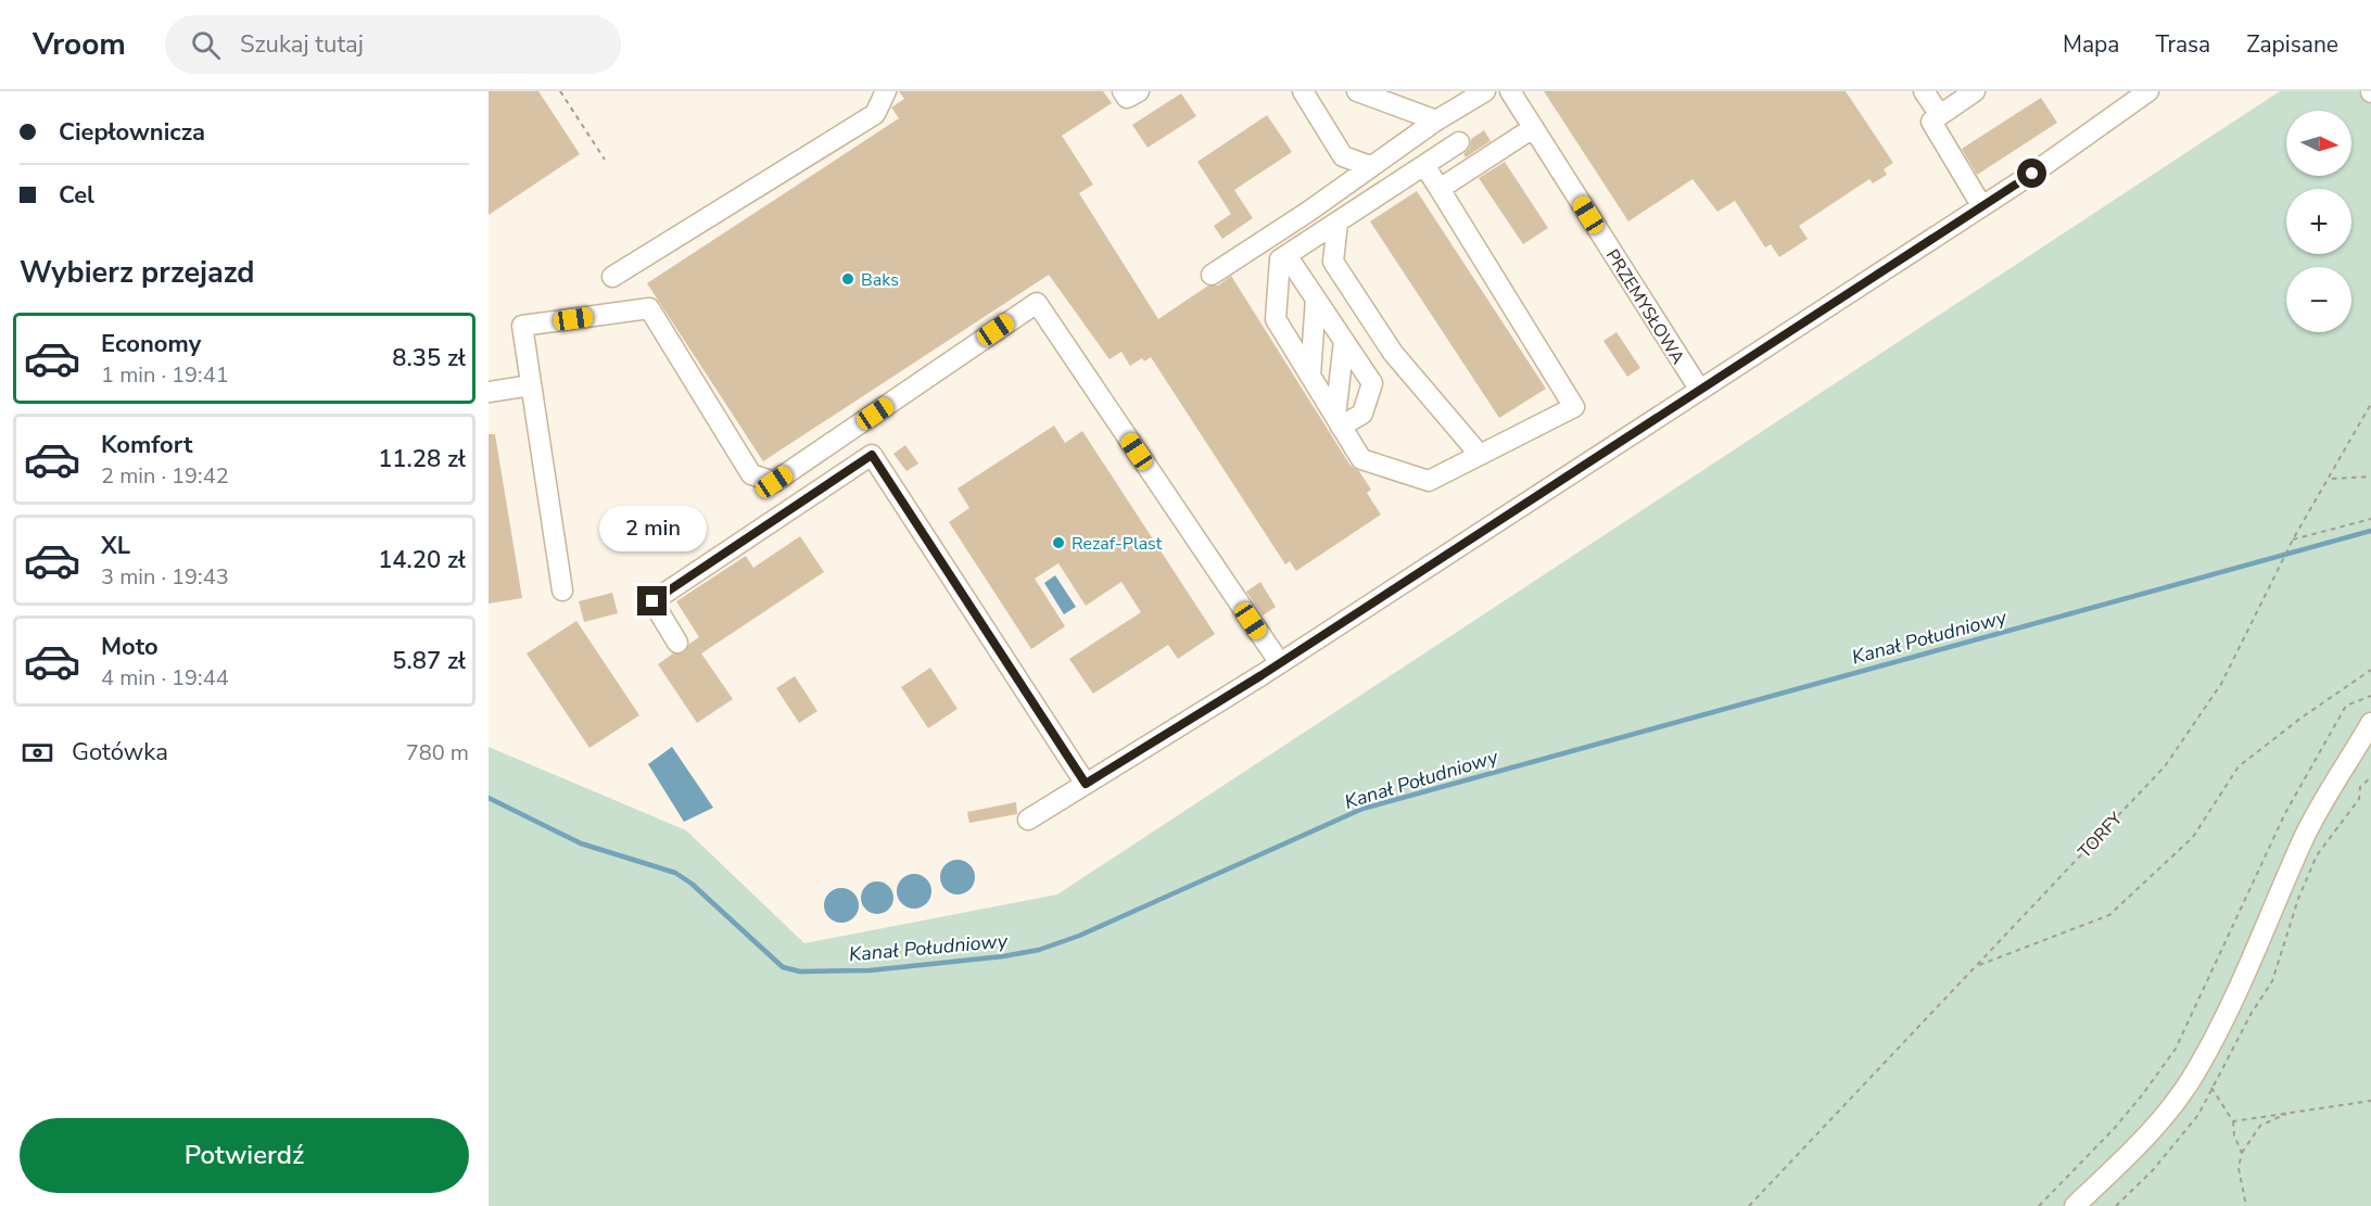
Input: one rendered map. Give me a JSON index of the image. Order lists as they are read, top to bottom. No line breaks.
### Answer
{"streets":{"street":["PRZEMYSŁOWA"],"path":["TORFY"]},"water":["Kanał Południowy"],"places":["Baks","Rezaf-Plast"],"north":"right","page":{"header":"Vroom","search":"Szukaj tutaj","nav":["Mapa","Trasa","Zapisane"],"banner":["Ciepłownicza","Cel"],"map_buttons":["+","−"],"heading":"Wybierz przejazd","list":[{"name":"Economy","note":"1 min · 19:41","value":"8.35 zł"},{"name":"Komfort","note":"2 min · 19:42","value":"11.28 zł"},{"name":"XL","note":"3 min · 19:43","value":"14.20 zł"},{"name":"Moto","note":"4 min · 19:44","value":"5.87 zł"}],"bubble":"2 min","pay":["Gotówka","780 m"],"buttons":"Potwierdź"}}
